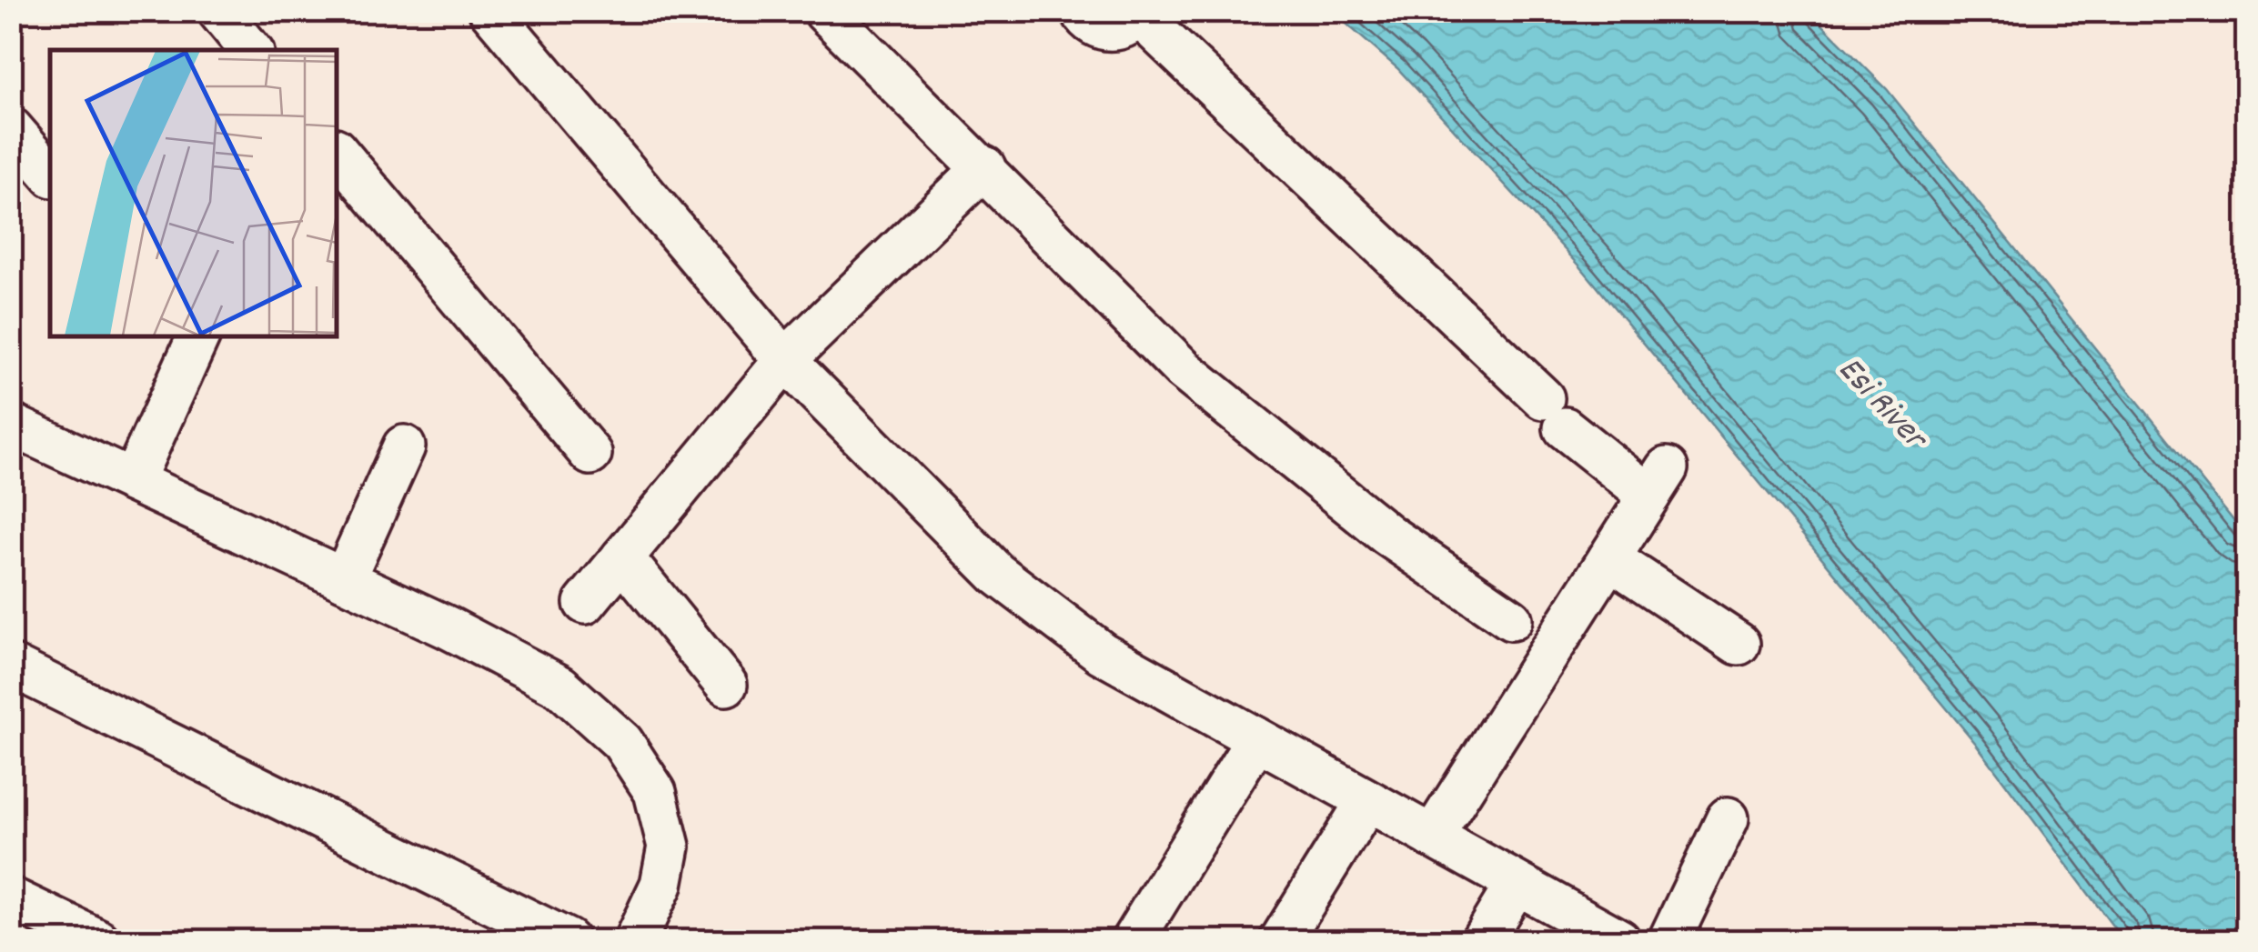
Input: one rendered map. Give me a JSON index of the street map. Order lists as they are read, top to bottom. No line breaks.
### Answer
{"water":["Esi River"]}
